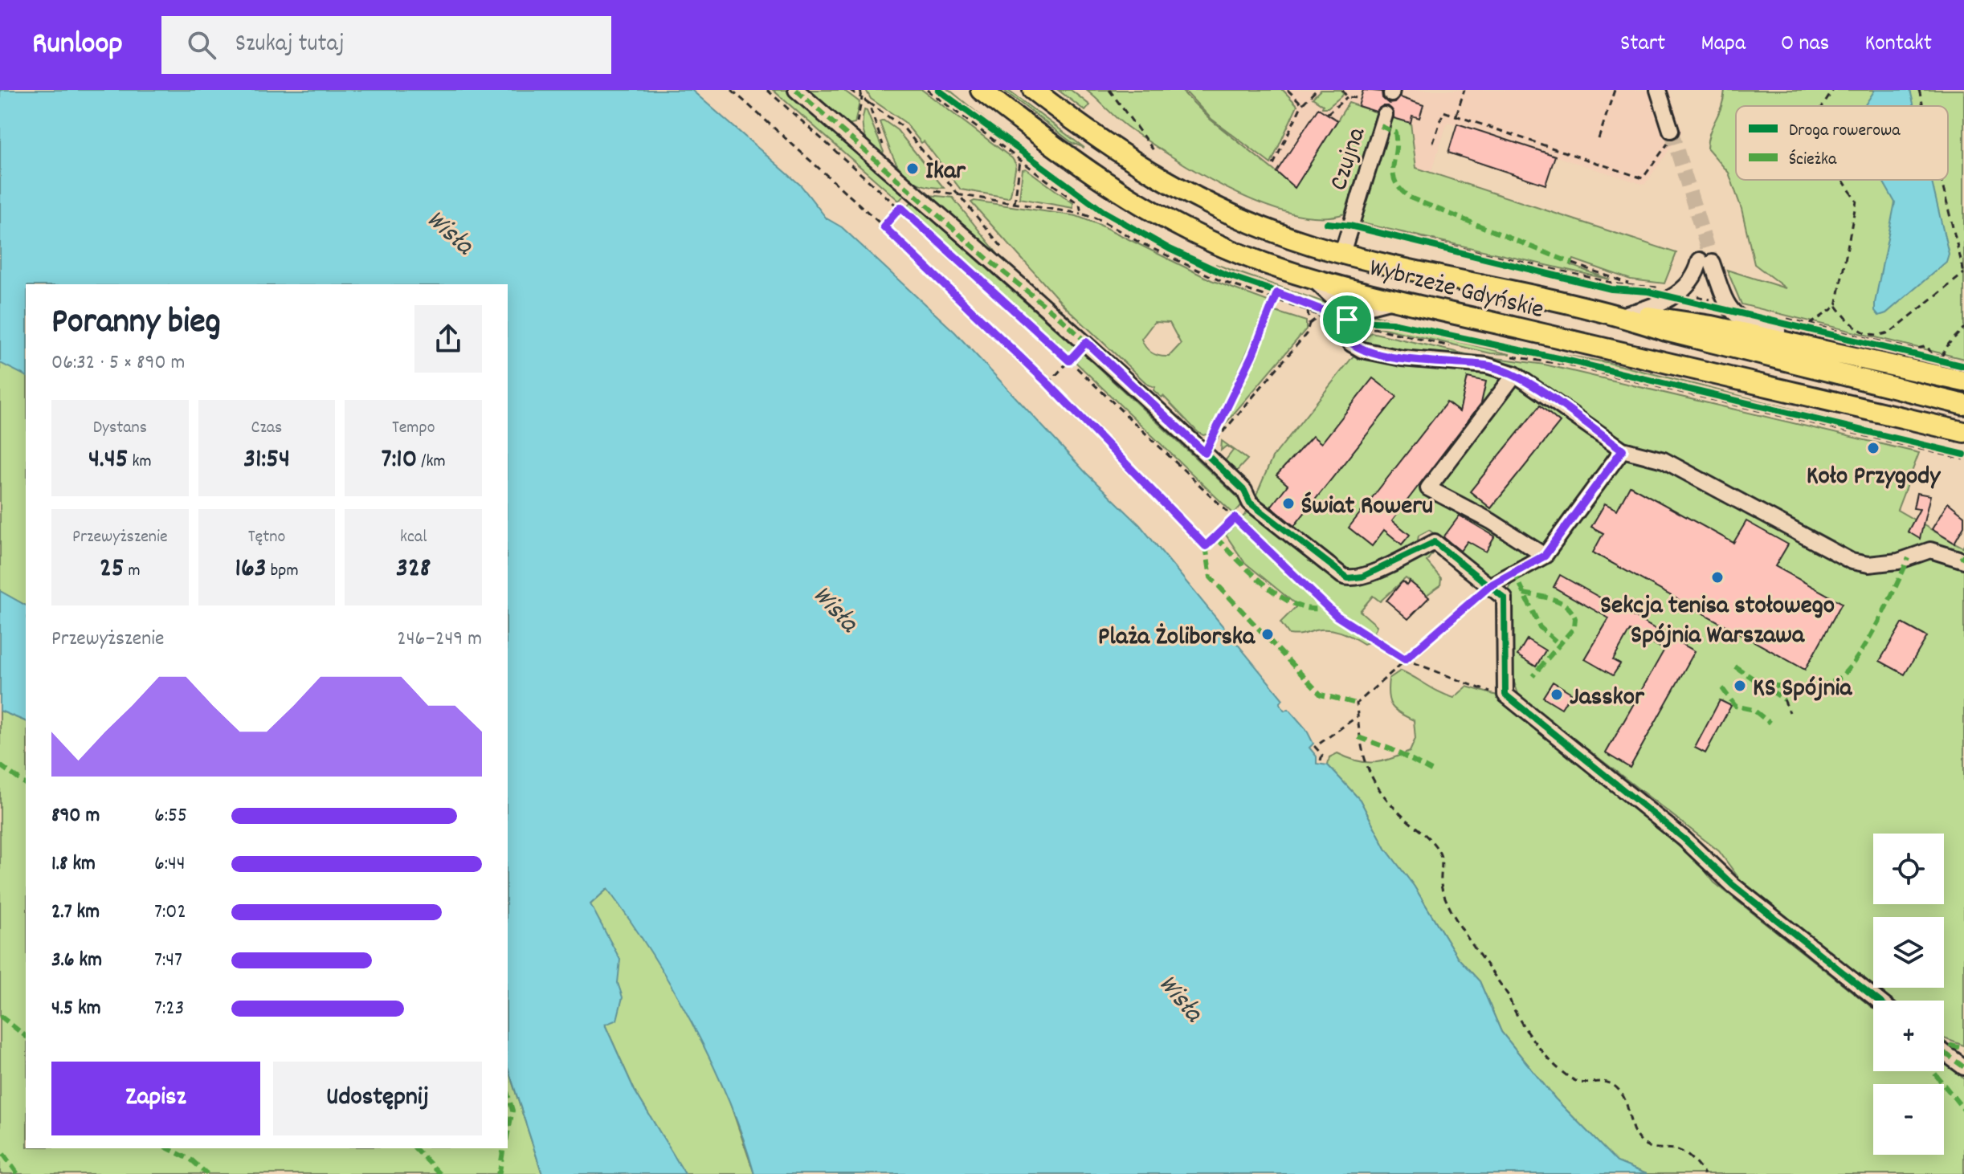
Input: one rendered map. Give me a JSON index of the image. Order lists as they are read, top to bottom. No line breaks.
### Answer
{"streets":{"main road":["Wybrzeże Gdyńskie"],"street":["Czujna"]},"crossings":[["Czujna","Wybrzeże Gdyńskie"]],"water":["Wisła"],"places":["Ikar","Koło Przygody","Świat Roweru","Sekcja tenisa stołowego Spójnia Warszawa","Plaża Żoliborska","KS Spójnia","Jasskor"],"legend":["Droga rowerowa","Ścieżka"],"page":{"header":"Runloop","search":"Szukaj tutaj","nav":["Start","Mapa","O nas","Kontakt"],"heading":["Poranny bieg","06:32 · 5 × 890 m"],"stats":[["Dystans","4.45 km"],["Czas","31:54"],["Tempo","7:10 /km"],["Przewyższenie","25 m"],["Tętno","163 bpm"],["kcal","328"]],"chart":["Przewyższenie","246–249 m"],"list":[{"name":"890 m","note":"6:55"},{"name":"1.8 km","note":"6:44"},{"name":"2.7 km","note":"7:02"},{"name":"3.6 km","note":"7:47"},{"name":"4.5 km","note":"7:23"}],"map_buttons":["+","−"],"buttons":["Zapisz","Udostępnij"]}}
